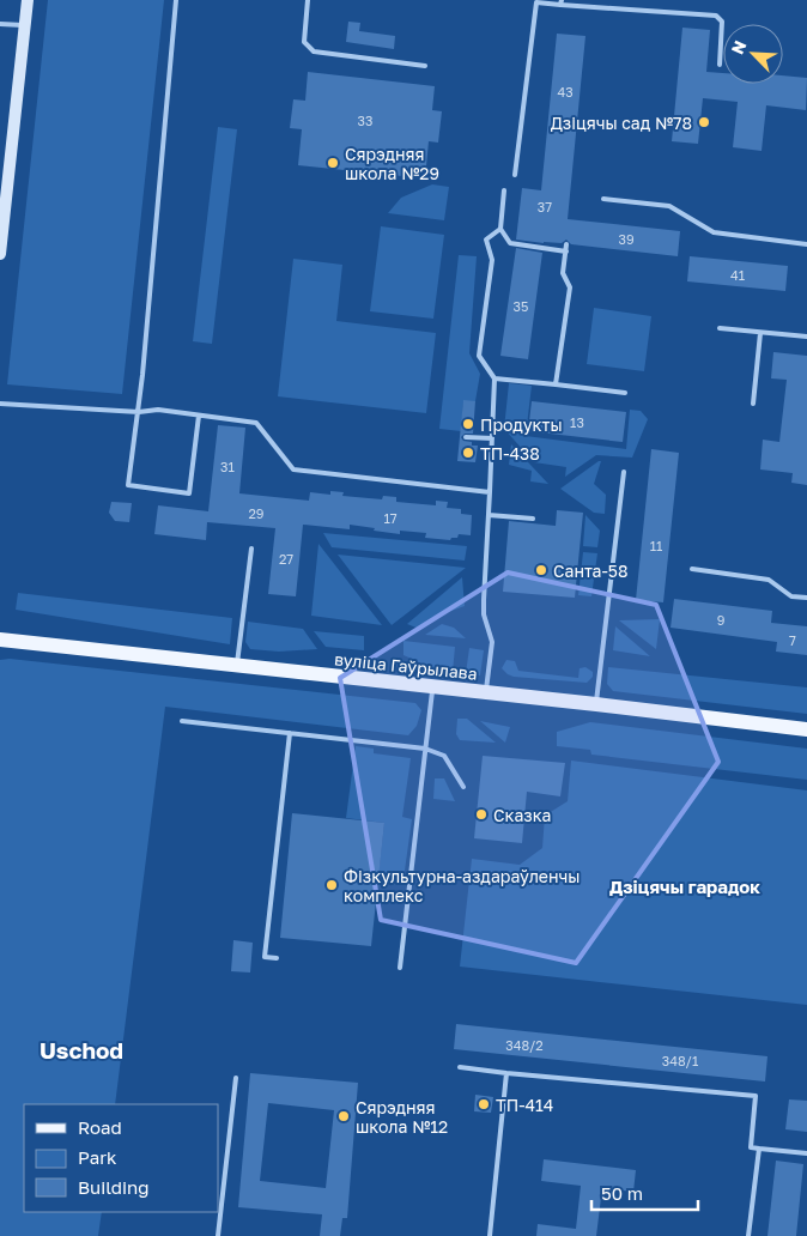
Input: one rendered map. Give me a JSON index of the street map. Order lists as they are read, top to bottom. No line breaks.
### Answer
{"streets":{"main road":["вуліца Гаўрылава"]},"districts":["Дзіцячы гарадок","Uschod"],"places":["Дзіцячы сад №78","Сярэдняя школа №29","Продукты","ТП-438","Санта-58","Сказка","Фізкультурна-аздараўленчы комплекс","ТП-414","Сярэдняя школа №12"],"house_numbers":["43","33","37","39","41","35","13","31","29","17","11","27","9","7","348/2","348/1"],"legend":["Road","Park","Building"],"scale_bar":"50 m","north":"top left"}
